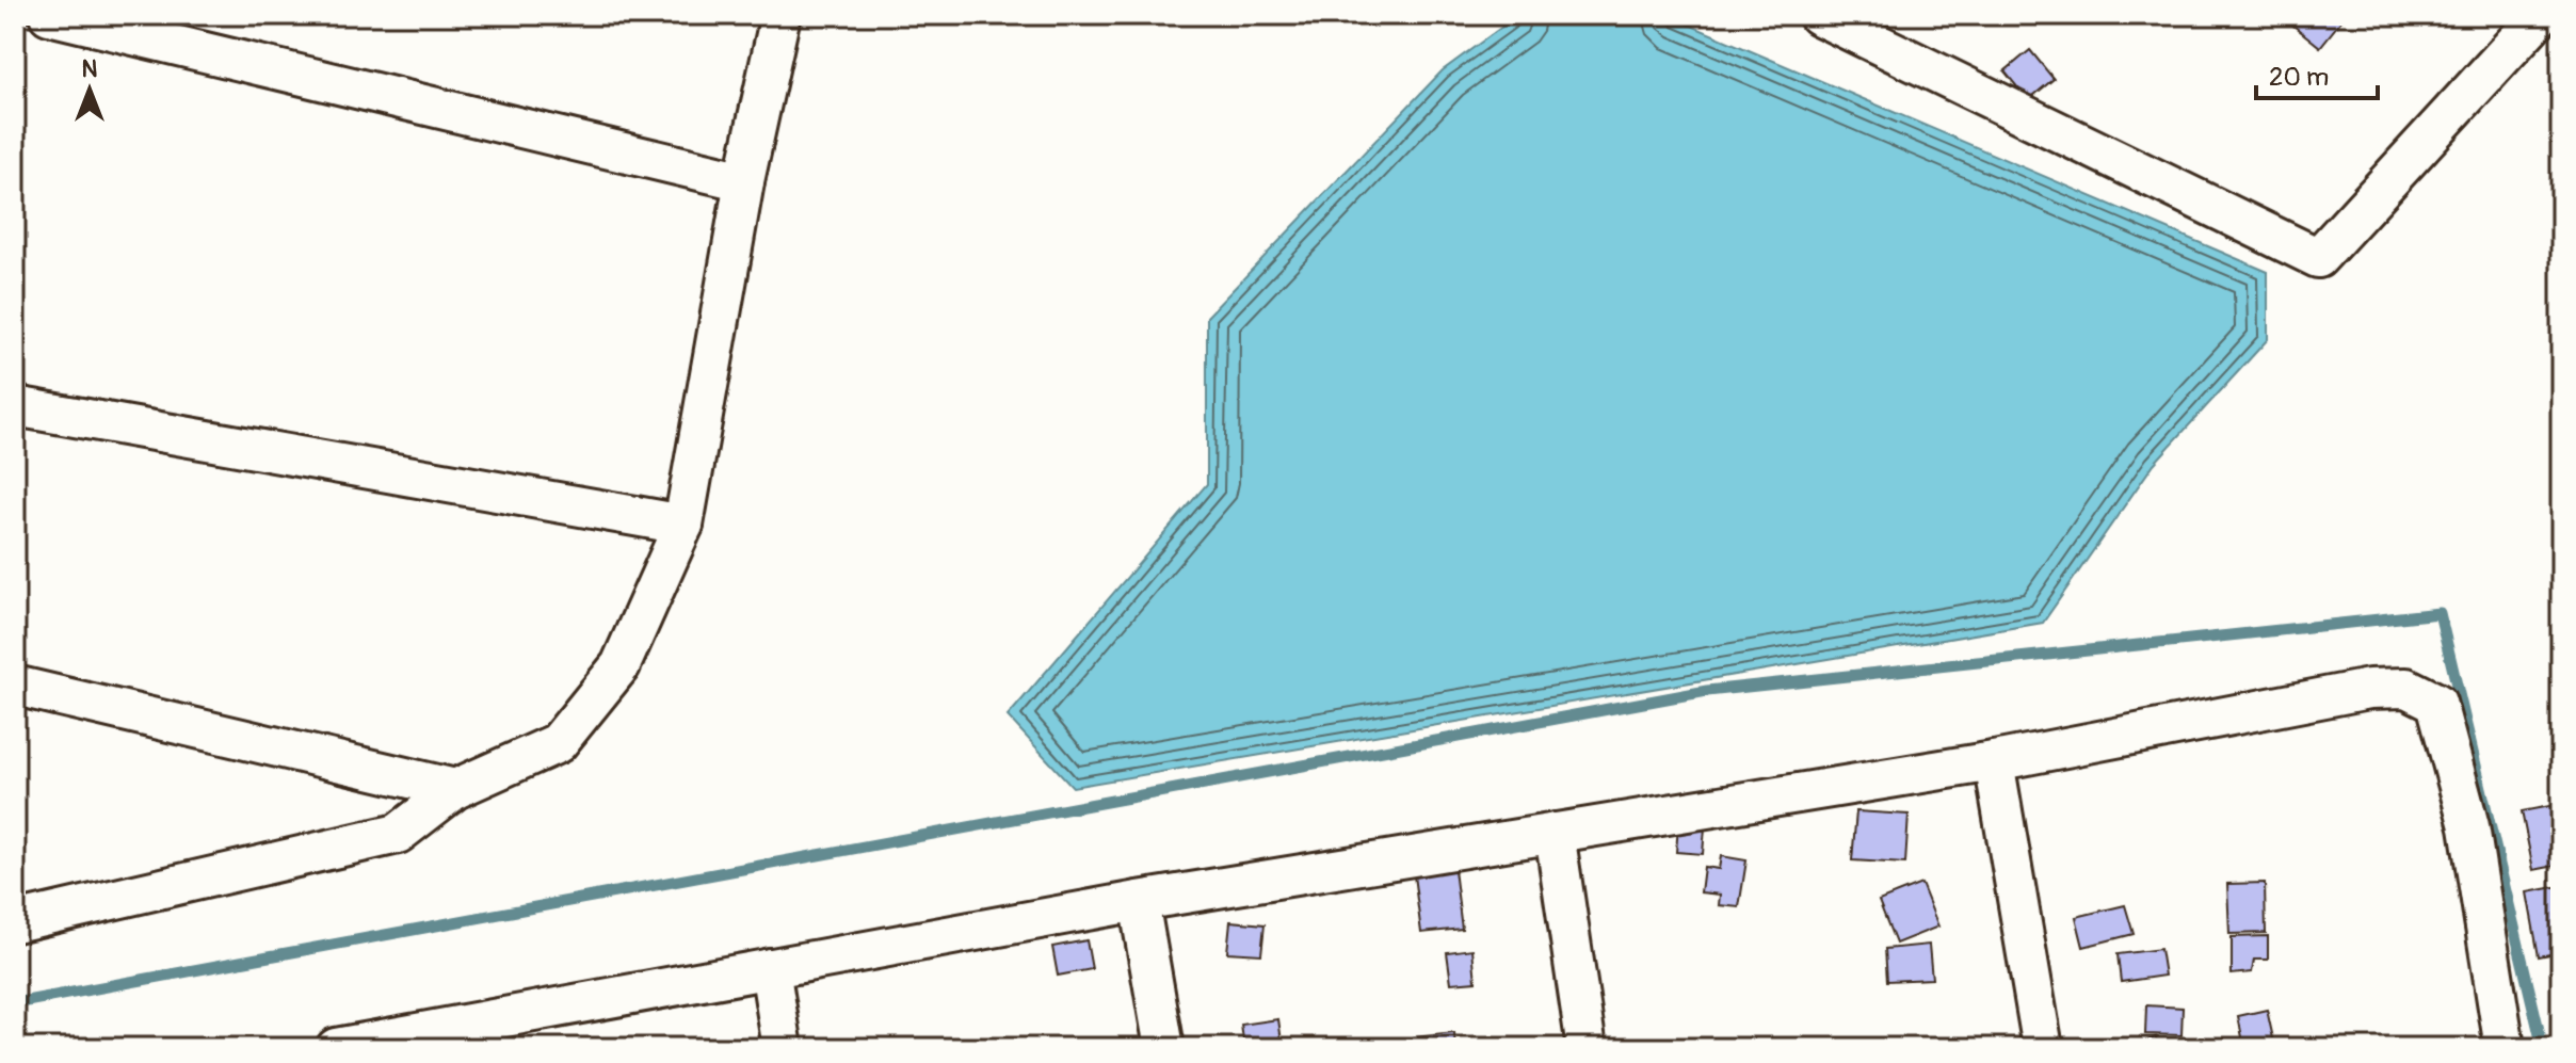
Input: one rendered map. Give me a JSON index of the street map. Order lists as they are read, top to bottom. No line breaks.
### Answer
{"scale_bar":"20 m","north":"top"}
